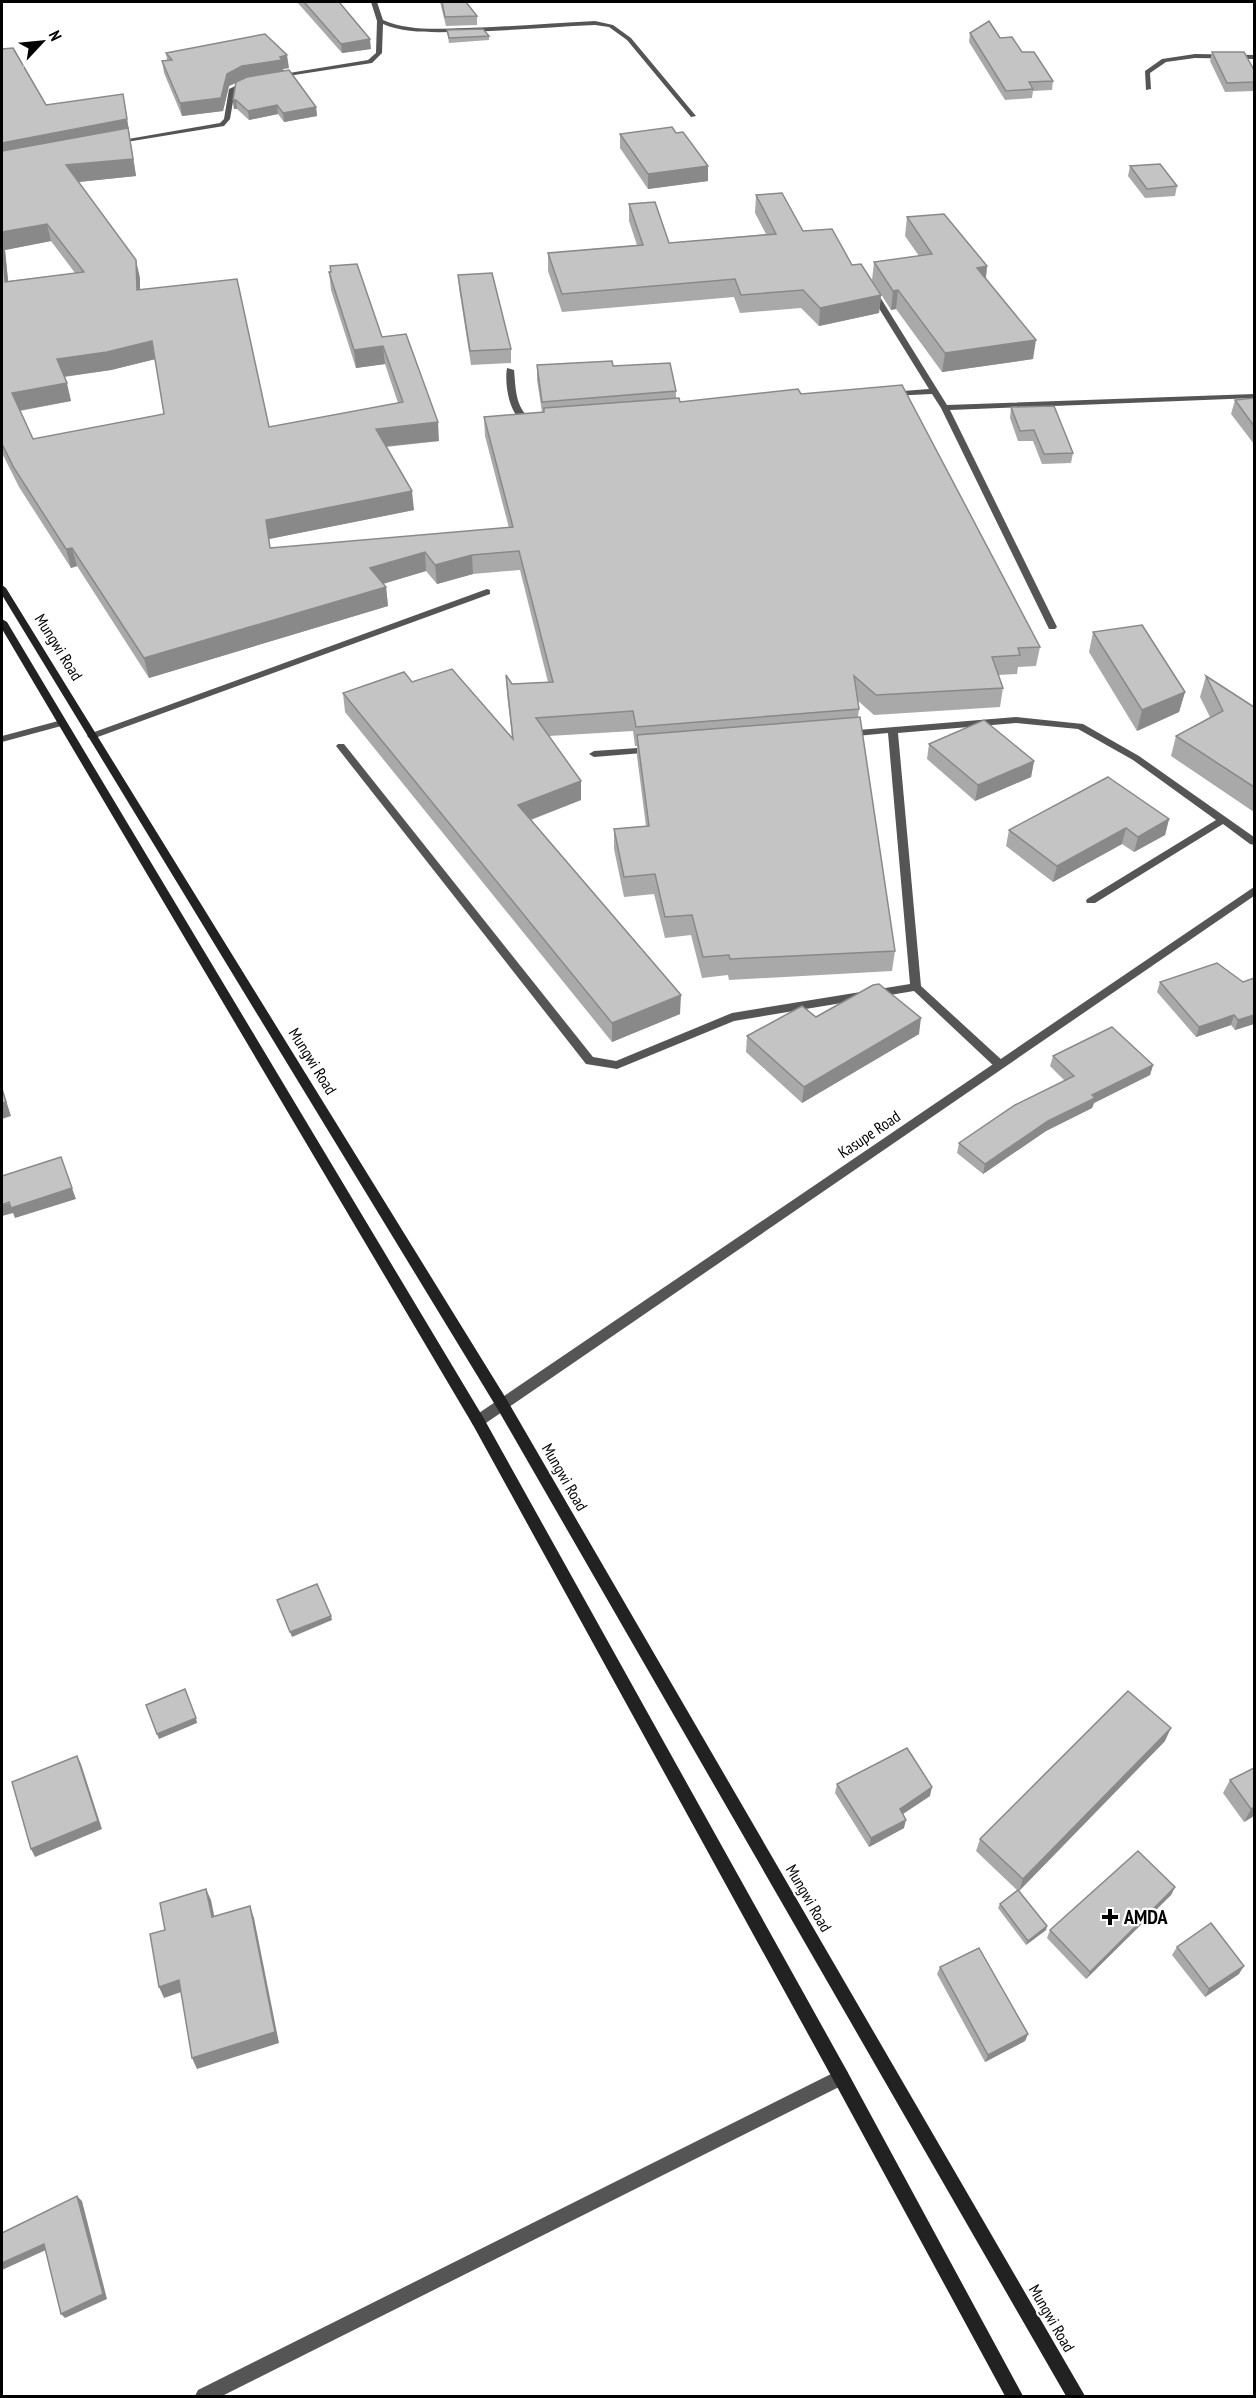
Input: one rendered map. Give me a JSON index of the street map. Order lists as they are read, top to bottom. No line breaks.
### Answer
{"streets":{"main road":["Mungwi Road"],"street":["Kasupe Road"]},"crossings":[["Mungwi Road","Kasupe Road"]],"places":{"health":["AMDA"]},"north":"top right"}
